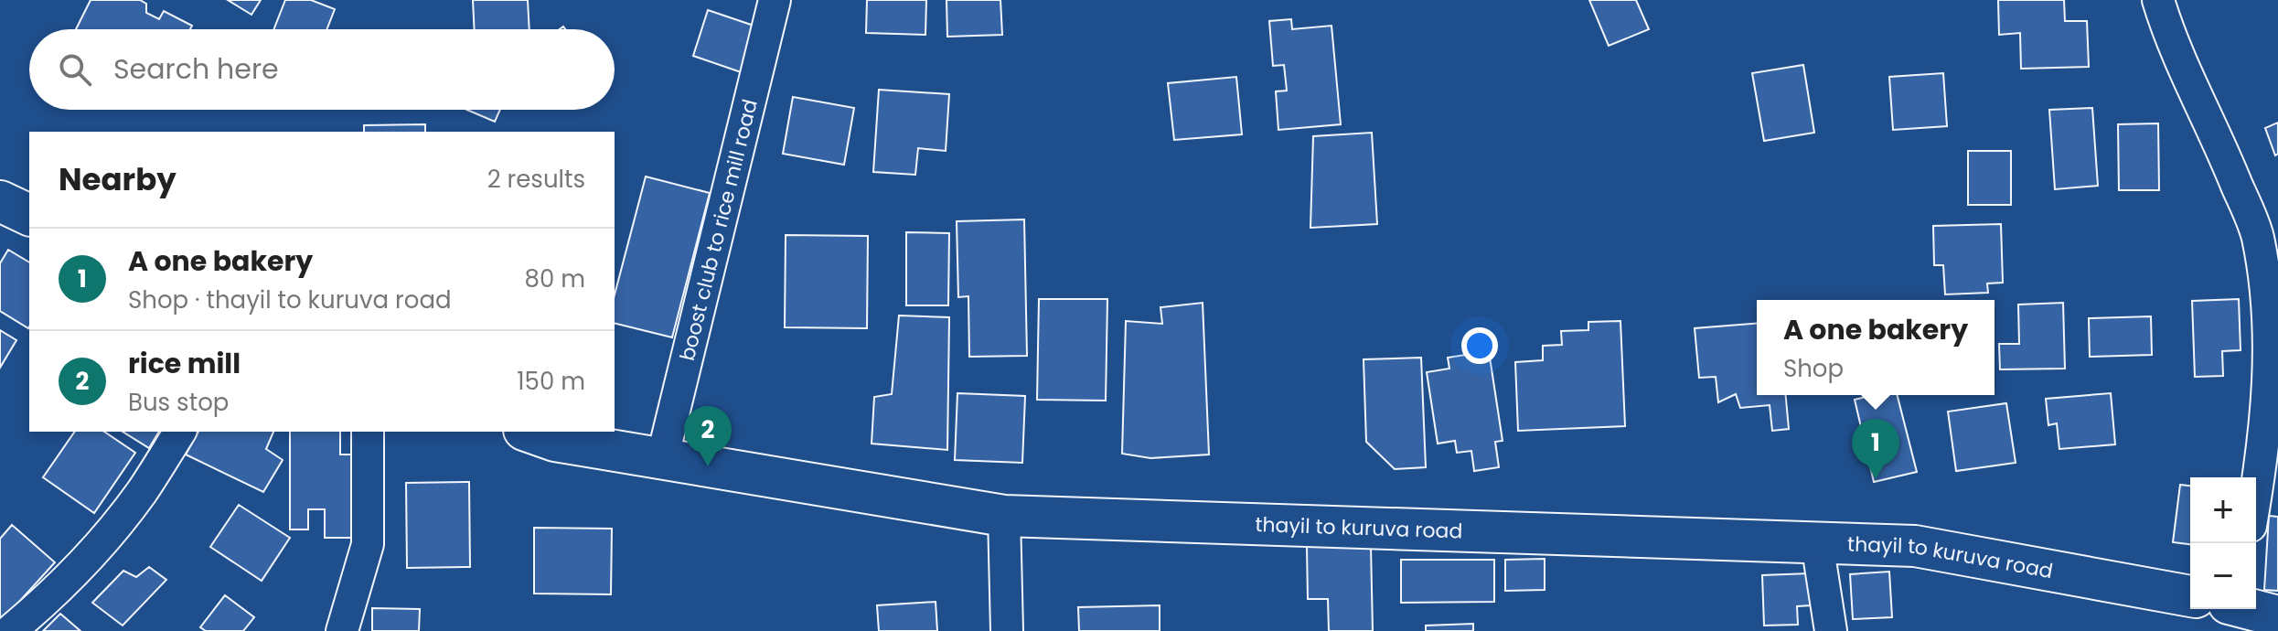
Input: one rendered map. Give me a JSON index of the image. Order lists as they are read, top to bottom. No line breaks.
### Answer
{"streets":{"main road":["thayil to kuruva road"],"street":["boost club to rice mill road"]},"crossings":[["boost club to rice mill road","thayil to kuruva road"]],"page":{"search":"Search here","heading":["Nearby","2 results"],"list":[{"mark":"1","name":"A one bakery","note":"Shop · thayil to kuruva road","value":"80 m"},{"mark":"2","name":"rice mill","note":"Bus stop","value":"150 m"}],"popup":["A one bakery","Shop"],"pins":["2","1"],"map_buttons":["+","−"]}}
